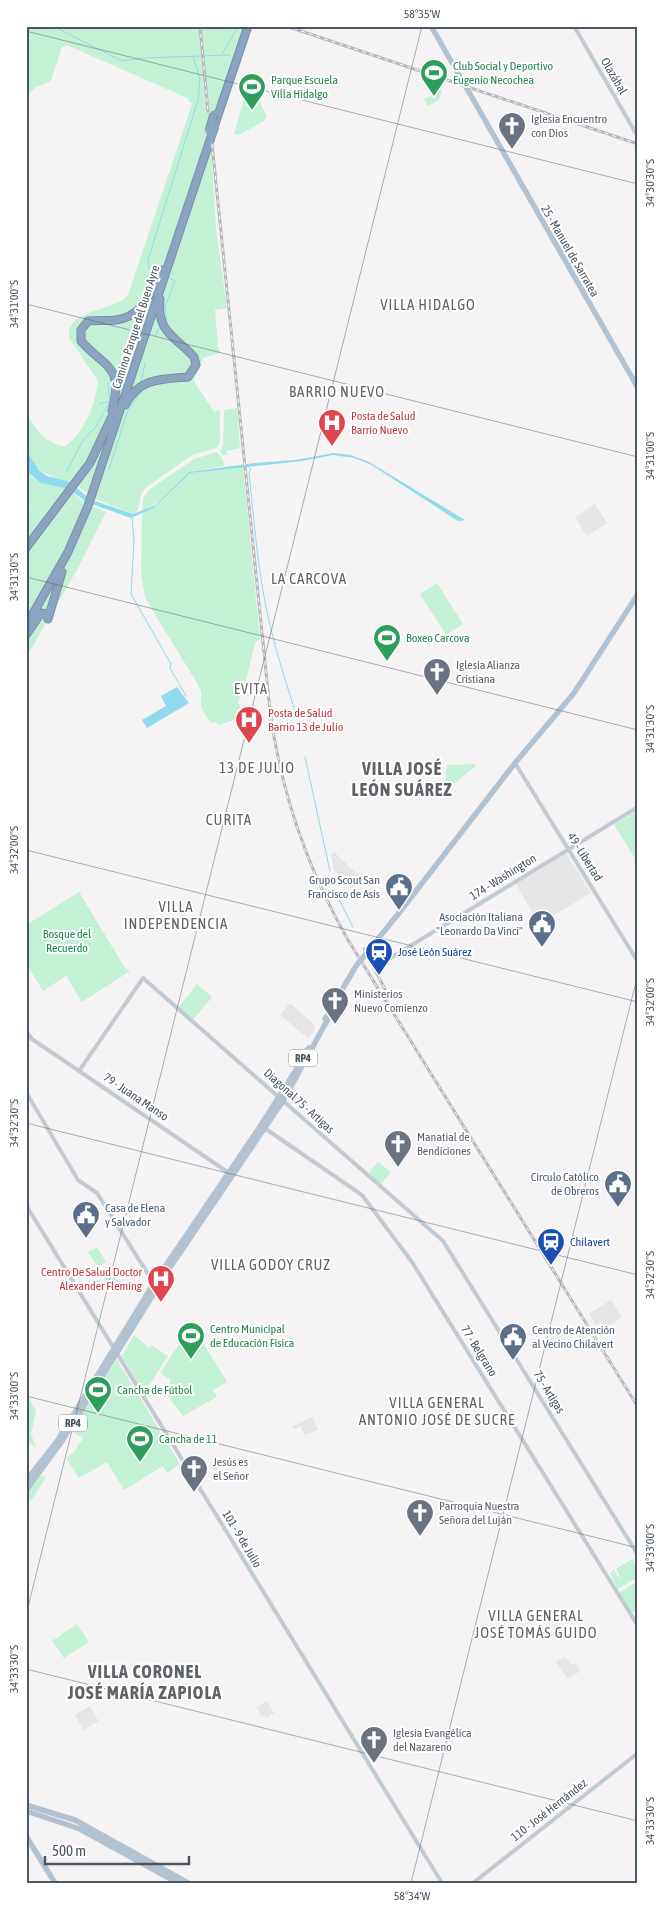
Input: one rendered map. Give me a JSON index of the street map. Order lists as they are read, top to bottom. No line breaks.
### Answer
{"streets":{"highway":["Camino Parque del Buen Ayre"],"main road":["25 - Manuel de Sarratea","RP4"],"street":["Olazábal","49 - Libertad","174 - Washington","79 - Juana Manso","Diagonal 75 - Artigas","77 - Belgrano","75 - Artigas","101 - 9 de Julio","110 - José Hernández"]},"crossings":[["49 - Libertad","174 - Washington"],["49 - Libertad","RP4"],["RP4","79 - Juana Manso"],["RP4","Diagonal 75 - Artigas"],["RP4","77 - Belgrano"],["RP4","101 - 9 de Julio"],["79 - Juana Manso","Diagonal 75 - Artigas"],["Diagonal 75 - Artigas","75 - Artigas"]],"districts":["VILLA HIDALGO","BARRIO NUEVO","LA CARCOVA","EVITA","13 DE JULIO","VILLA JOSÉ LEÓN SUÁREZ","CURITA","VILLA INDEPENDENCIA","VILLA GODOY CRUZ","VILLA GENERAL ANTONIO JOSÉ DE SUCRE","VILLA GENERAL JOSÉ TOMÁS GUIDO","VILLA CORONEL JOSÉ MARÍA ZAPIOLA"],"parks":["Bosque del Recuerdo"],"places":{"sports":["Club Social y Deportivo Eugenio Necochea","Parque Escuela Villa Hidalgo","Boxeo Carcova","Centro Municipal de Educación Física","Cancha de Fútbol","Cancha de 11"],"church":["Iglesia Encuentro con Dios","Iglesia Alianza Cristiana","Ministerios Nuevo Comienzo","Manatial de Bendiciones","Jesús es el Señor","Parroquia Nuestra Señora del Luján","Iglesia Evangélica del Nazareno"],"hospital":["Posta de Salud Barrio Nuevo","Posta de Salud Barrio 13 de Julio","Centro De Salud Doctor Alexander Fleming"],"public building":["Grupo Scout San Francisco de Asís","Asociación Italiana \"Leonardo Da Vinci\"","Círculo Católico de Obreros","Casa de Elena y Salvador","Centro de Atención al Vecino Chilavert"],"station":["José León Suárez","Chilavert"]},"scale_bar":"500 m","coordinates":["58°35'W","34°30'30\"S","34°31'00\"S","34°31'30\"S","34°32'00\"S","34°32'30\"S","34°33'00\"S","34°33'30\"S","58°34'W"]}
